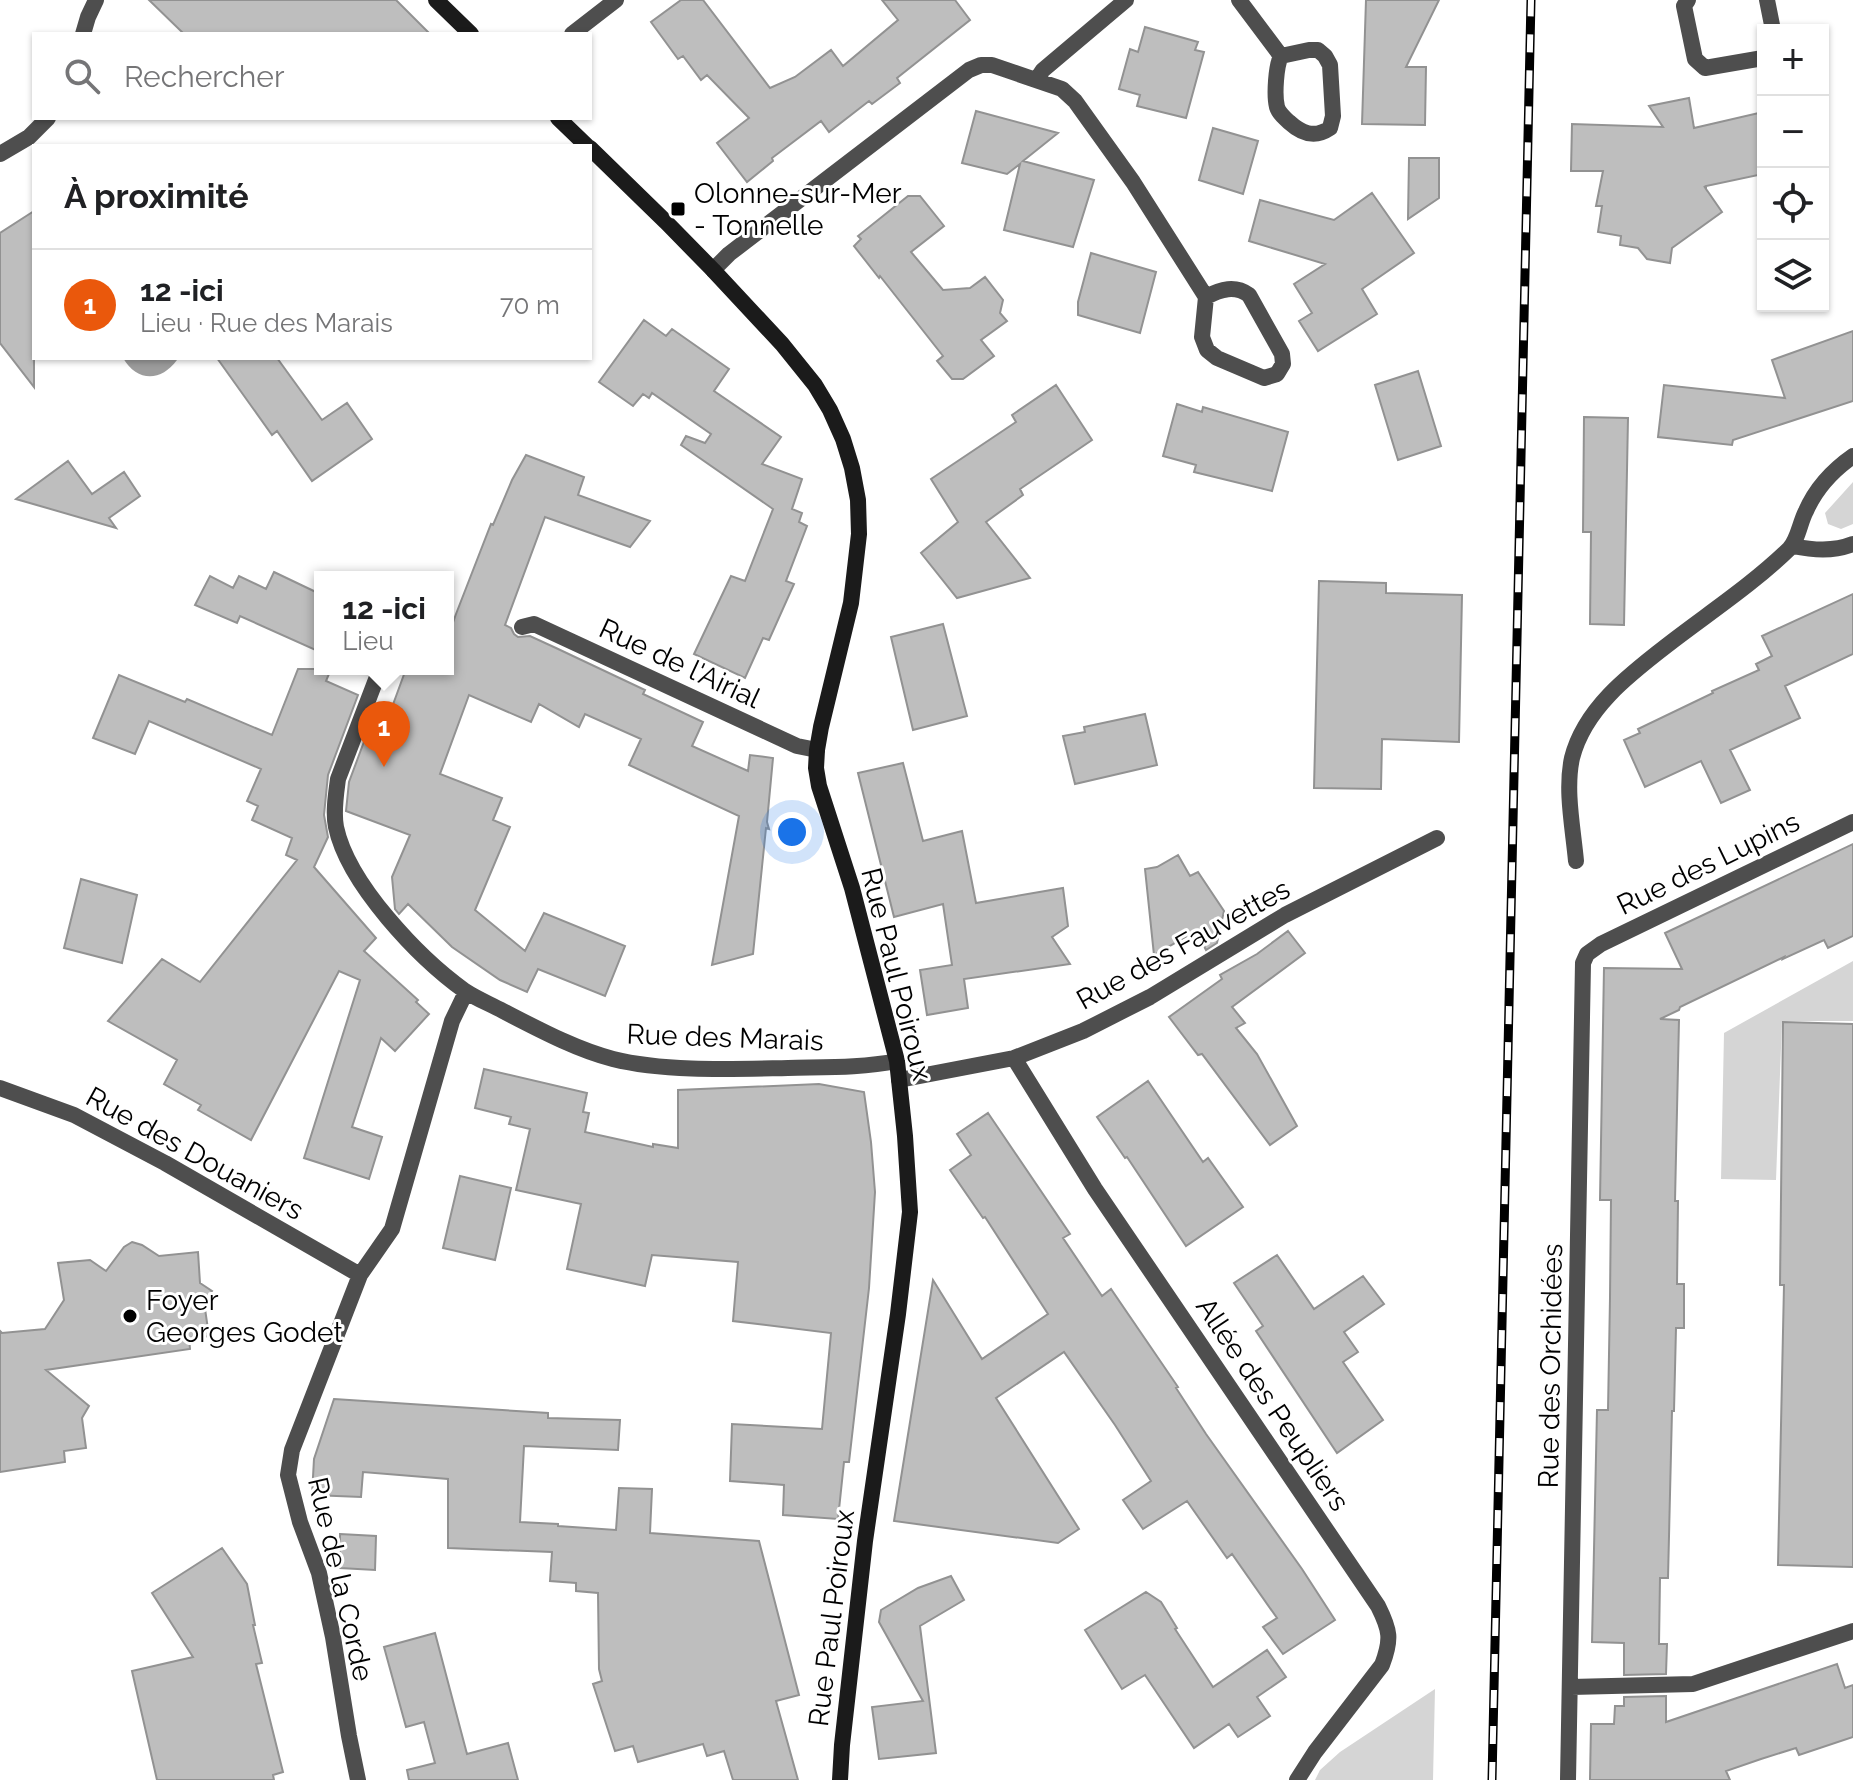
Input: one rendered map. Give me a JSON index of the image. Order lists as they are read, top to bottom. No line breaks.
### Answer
{"streets":{"street":["Rue de l'Airial","Rue des Lupins","Rue des Fauvettes","Rue Paul Poiroux","Rue des Marais","Rue des Douaniers","Rue des Orchidées","Allée des Peupliers","Rue de la Corde"]},"crossings":[["Rue de l'Airial","Rue Paul Poiroux"],["Rue des Lupins","Rue des Orchidées"],["Rue des Fauvettes","Rue Paul Poiroux"],["Rue des Fauvettes","Allée des Peupliers"],["Rue Paul Poiroux","Rue des Marais"],["Rue des Marais","Rue de la Corde"],["Rue des Douaniers","Rue de la Corde"]],"places":{"transit":["Olonne-sur-Mer - Tonnelle"],"other":["Foyer Georges Godet"]},"page":{"map_buttons":["+","−"],"search":"Rechercher","heading":"À proximité","list":[{"mark":"1","name":"12 -ici","note":"Lieu · Rue des Marais","value":"70 m"}],"popup":["12 -ici","Lieu"],"pins":"1"}}
